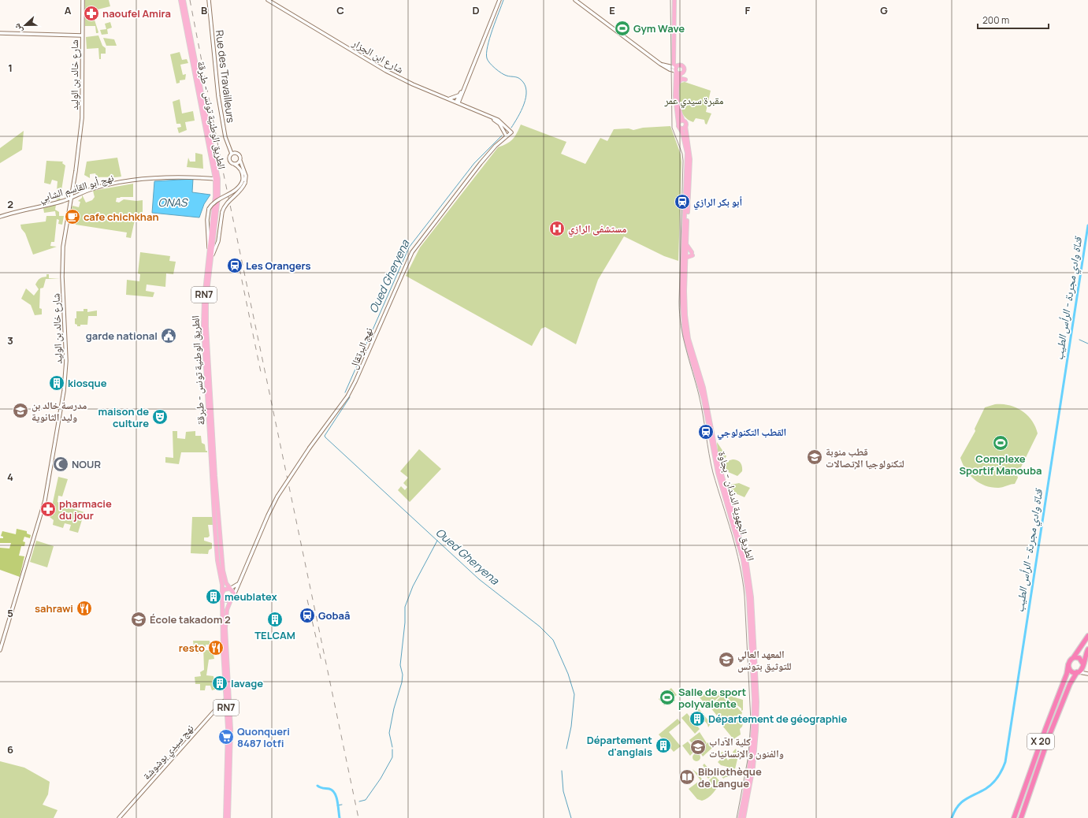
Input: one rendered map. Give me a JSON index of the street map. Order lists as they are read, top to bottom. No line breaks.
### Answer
{"streets":{"highway":["X 20"],"main road":["الطريق الوطنية تونس - طبرقة","RN7","الطريق الجهوية الدندان - بجاوة"],"street":["شارع ابن الجزار","شارع خالد بن الوليد","Rue des Travailleurs","نهج أبو القاسم الشابي","نهج البرتقال","نهج سيدي بوشوشة"]},"crossings":[["شارع ابن الجزار","نهج البرتقال"],["شارع خالد بن الوليد","نهج أبو القاسم الشابي"],["الطريق الوطنية تونس - طبرقة","نهج أبو القاسم الشابي"],["الطريق الوطنية تونس - طبرقة","RN7"],["الطريق الوطنية تونس - طبرقة","نهج البرتقال"],["RN7","نهج البرتقال"],["RN7","نهج سيدي بوشوشة"]],"water":["ONAS","Oued Gheryena","قناة وادي مجردة - الرأس الطيب"],"parks":["مقبرة سيدي عمر"],"places":{"pharmacy":["naoufel Amira","pharmacie du jour"],"sports":["Gym Wave","Complexe Sportif Manouba","Salle de sport polyvalente"],"station":["أبو بكر الرازي","Les Orangers","القطب التكنولوجي","Gobaâ"],"cafe":["cafe chichkhan"],"hospital":["مستشفى الرازي"],"public building":["garde national"],"building":["kiosque","meublatex","TELCAM","lavage","Département de géographie","Département d'anglais"],"school or university":["مدرسة خالد بن وليد الثانوية","قطب منوبة لتكنولوجيا الإتصالات","École takadom 2","المعهد العالي للتوثيق بتونس","كلية الآداب والفنون والإنسانيات"],"theatre":["maison de culture"],"mosque":["NOUR"],"restaurant":["sahrawi","resto"],"supermarket":["Quonqueri 8487 lotfi"],"library":["Bibliothèque de Langue"]},"scale_bar":"200 m","north":"left","grid":{"columns":["A","B","C","D","E","F","G"],"rows":["1","2","3","4","5","6"]}}
